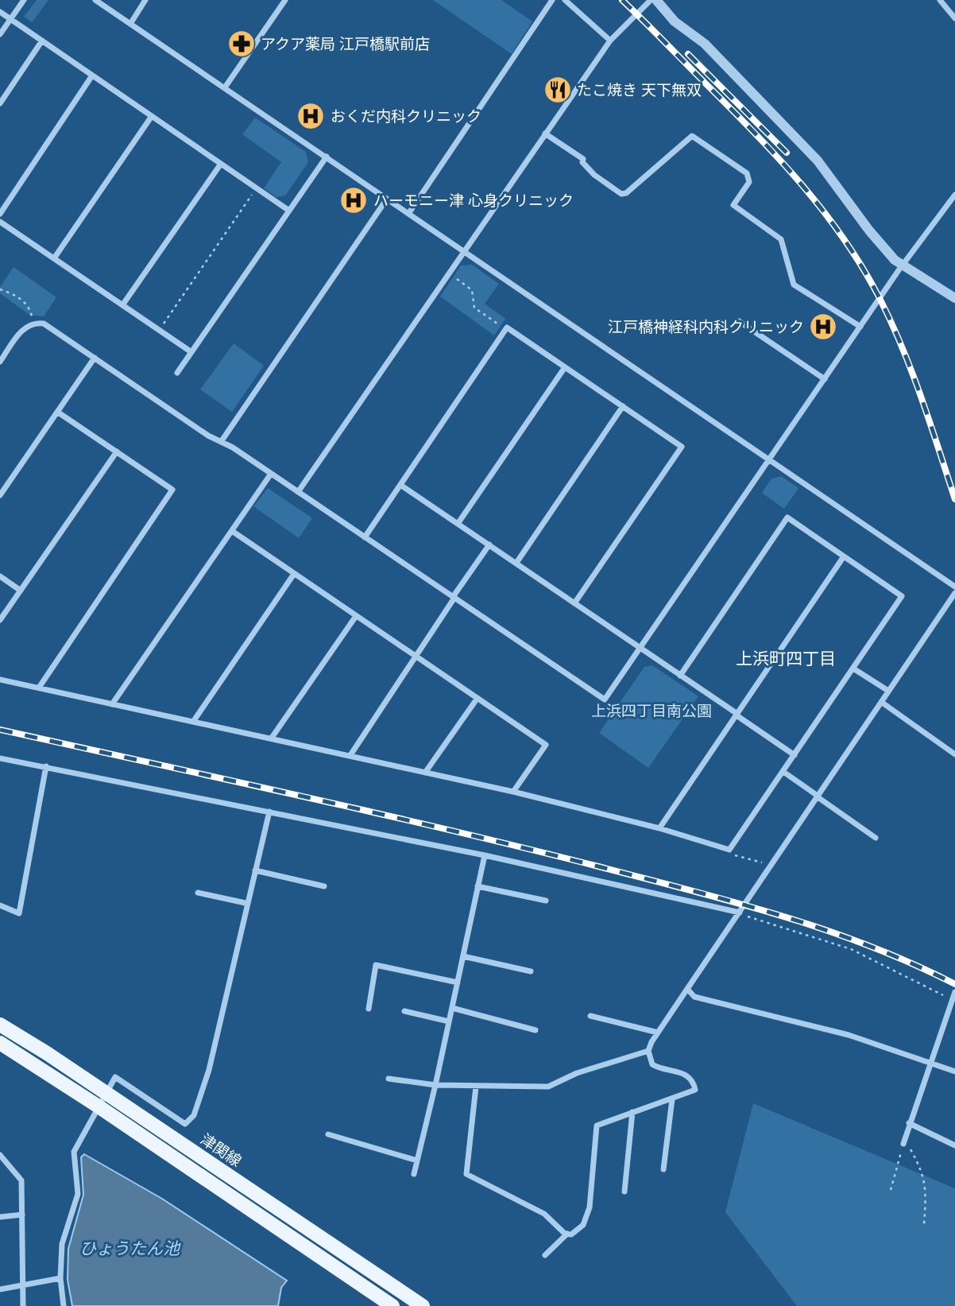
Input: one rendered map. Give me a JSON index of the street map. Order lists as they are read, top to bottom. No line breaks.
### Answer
{"streets":{"main road":["津関線"]},"districts":["上浜町四丁目"],"water":["ひょうたん池"],"parks":["上浜四丁目南公園"],"places":{"pharmacy":["アクア薬局 江戸橋駅前店"],"restaurant":["たこ焼き 天下無双"],"hospital":["おくだ内科クリニック","ハーモニー津 心身クリニック","江戸橋神経科内科クリニック"]}}
